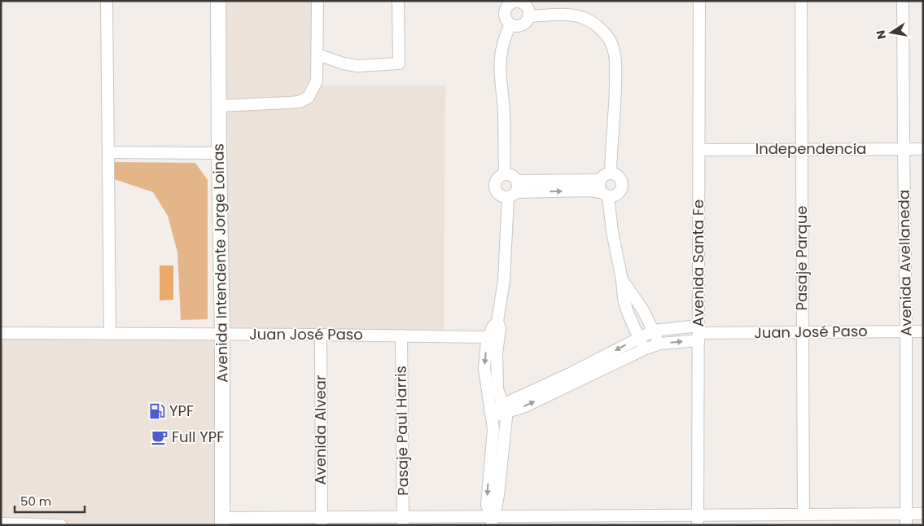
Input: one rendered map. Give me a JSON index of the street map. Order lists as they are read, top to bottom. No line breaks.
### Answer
{"streets":{"main road":["Avenida Intendente Jorge Loinas"],"street":["Independencia","Pasaje Parque","Avenida Santa Fe","Avenida Avellaneda","Juan José Paso","Avenida Alvear","Pasaje Paul Harris"]},"crossings":[["Independencia","Pasaje Parque"],["Independencia","Avenida Santa Fe"],["Independencia","Avenida Avellaneda"],["Pasaje Parque","Juan José Paso"],["Avenida Intendente Jorge Loinas","Juan José Paso"],["Avenida Santa Fe","Juan José Paso"],["Avenida Avellaneda","Juan José Paso"],["Juan José Paso","Avenida Alvear"],["Juan José Paso","Pasaje Paul Harris"]],"places":{"fuel station":["YPF"],"cafe":["Full YPF"]},"scale_bar":"50 m","north":"left"}
